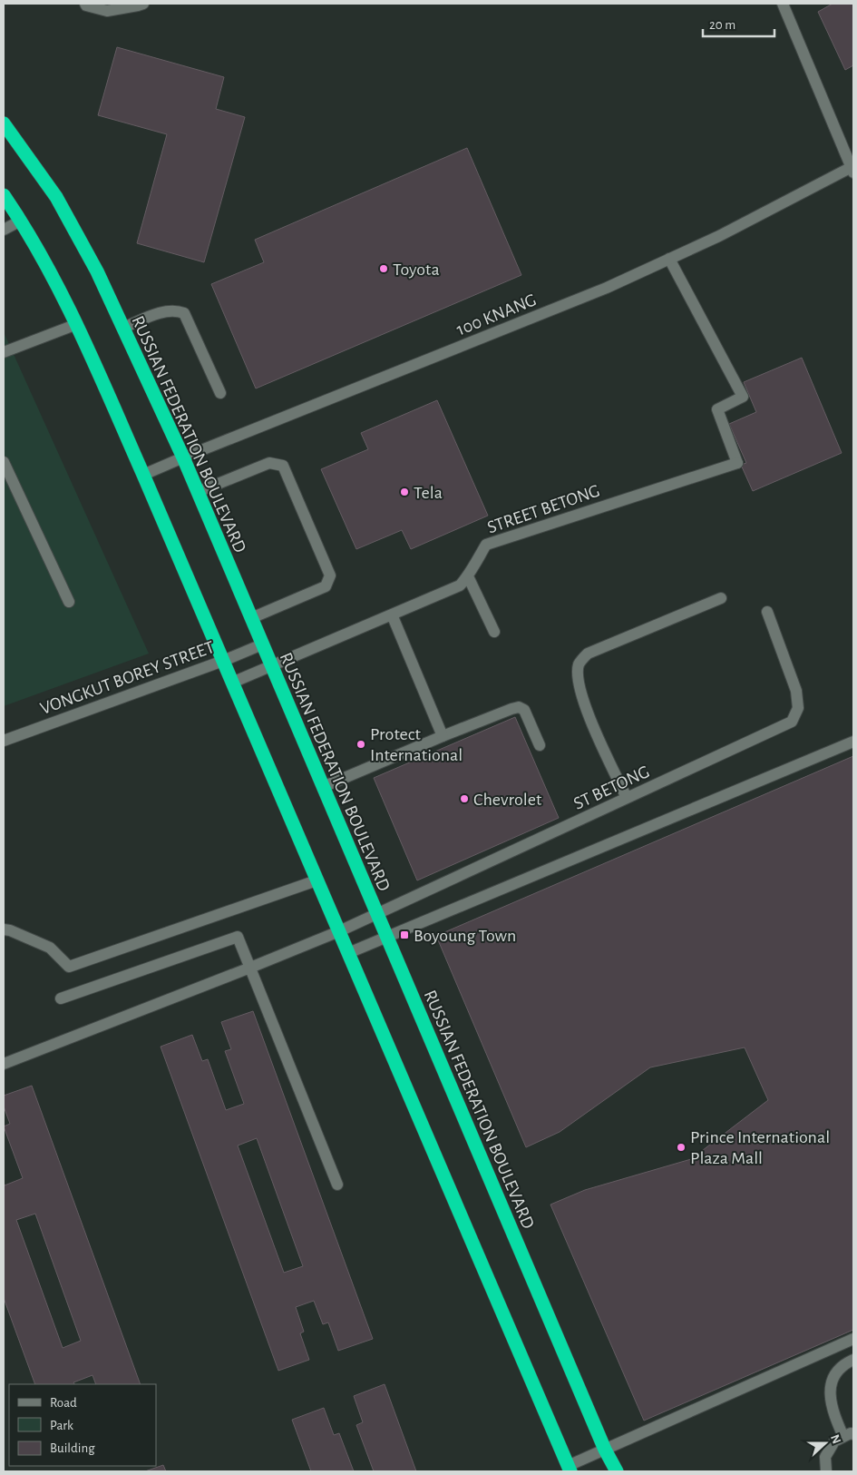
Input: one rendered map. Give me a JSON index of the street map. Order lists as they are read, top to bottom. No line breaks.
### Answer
{"streets":{"highway":["RUSSIAN FEDERATION BOULEVARD"],"street":["100 KNANG","STREET BETONG","VONGKUT BOREY STREET","ST BETONG"]},"crossings":[["100 KNANG","RUSSIAN FEDERATION BOULEVARD"],["100 KNANG","STREET BETONG"],["RUSSIAN FEDERATION BOULEVARD","STREET BETONG"],["RUSSIAN FEDERATION BOULEVARD","VONGKUT BOREY STREET"],["RUSSIAN FEDERATION BOULEVARD","ST BETONG"]],"places":{"other":["Toyota","Tela","Protect International","Chevrolet","Prince International Plaza Mall"],"transit":["Boyoung Town"]},"legend":["Road","Park","Building"],"scale_bar":"20 m","north":"right"}
